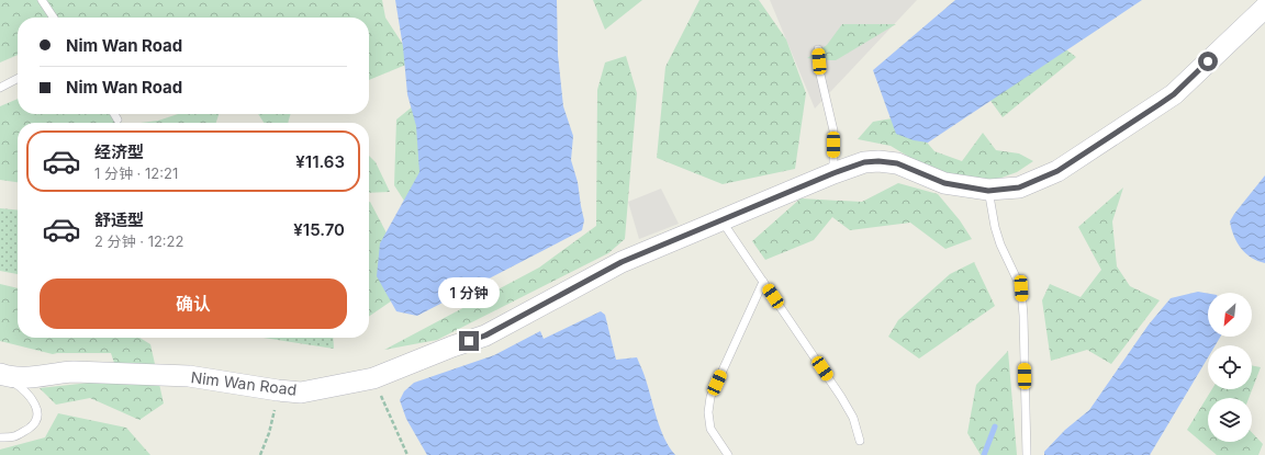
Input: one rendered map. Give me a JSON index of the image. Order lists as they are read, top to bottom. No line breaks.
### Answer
{"streets":{"street":["Nim Wan Road"]},"north":"bottom left","page":{"banner":["Nim Wan Road","Nim Wan Road"],"list":[{"name":"经济型","note":"1 分钟 · 12:21","value":"¥11.63"},{"name":"舒适型","note":"2 分钟 · 12:22","value":"¥15.70"}],"buttons":"确认","bubble":"1 分钟"}}
